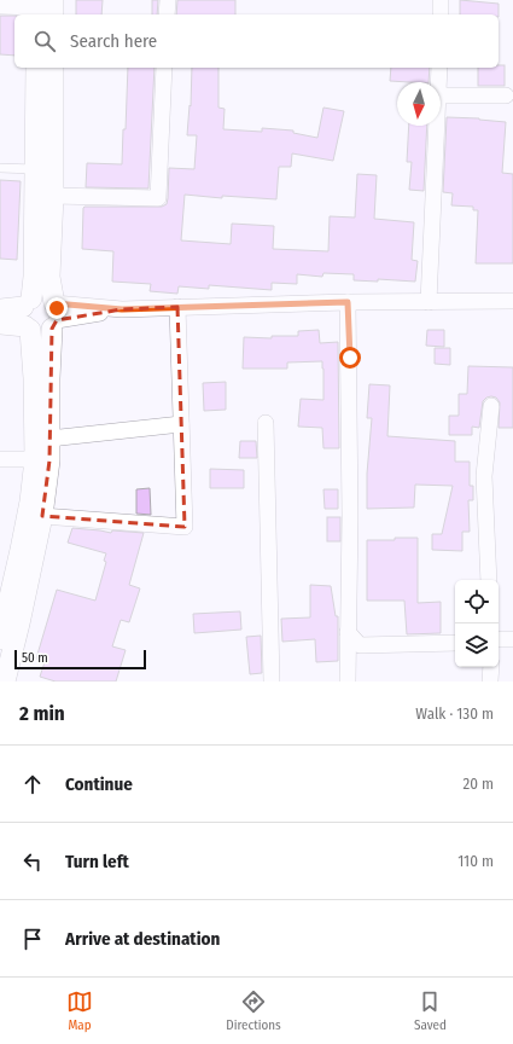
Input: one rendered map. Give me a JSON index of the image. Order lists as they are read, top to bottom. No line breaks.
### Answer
{"scale_bar":"50 m","north":"bottom","page":{"search":"Search here","scale":"50 m","heading":["2 min","Walk · 130 m"],"list":[["Continue","20 m"],["Turn left","110 m"],"Arrive at destination"],"nav":["Map","Directions","Saved"]}}
